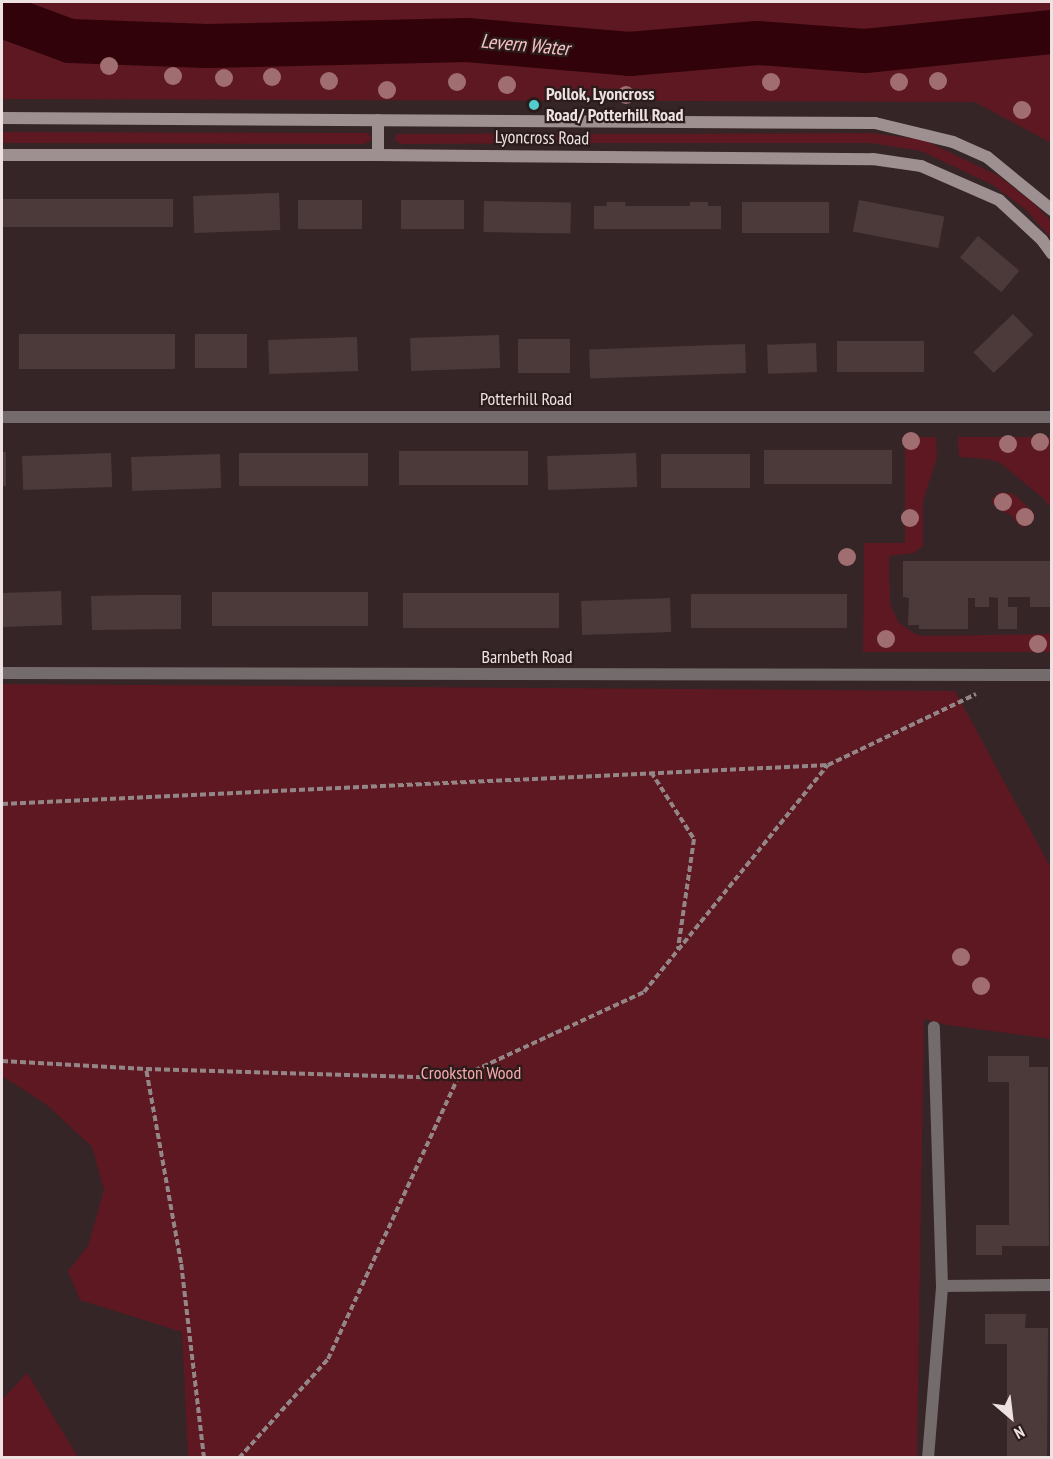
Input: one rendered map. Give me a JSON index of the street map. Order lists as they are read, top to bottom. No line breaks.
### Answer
{"streets":{"street":["Lyoncross Road","Potterhill Road","Barnbeth Road"]},"water":["Levern Water"],"parks":["Crookston Wood"],"places":["Pollok, Lyoncross Road/ Potterhill Road"],"north":"bottom right"}
